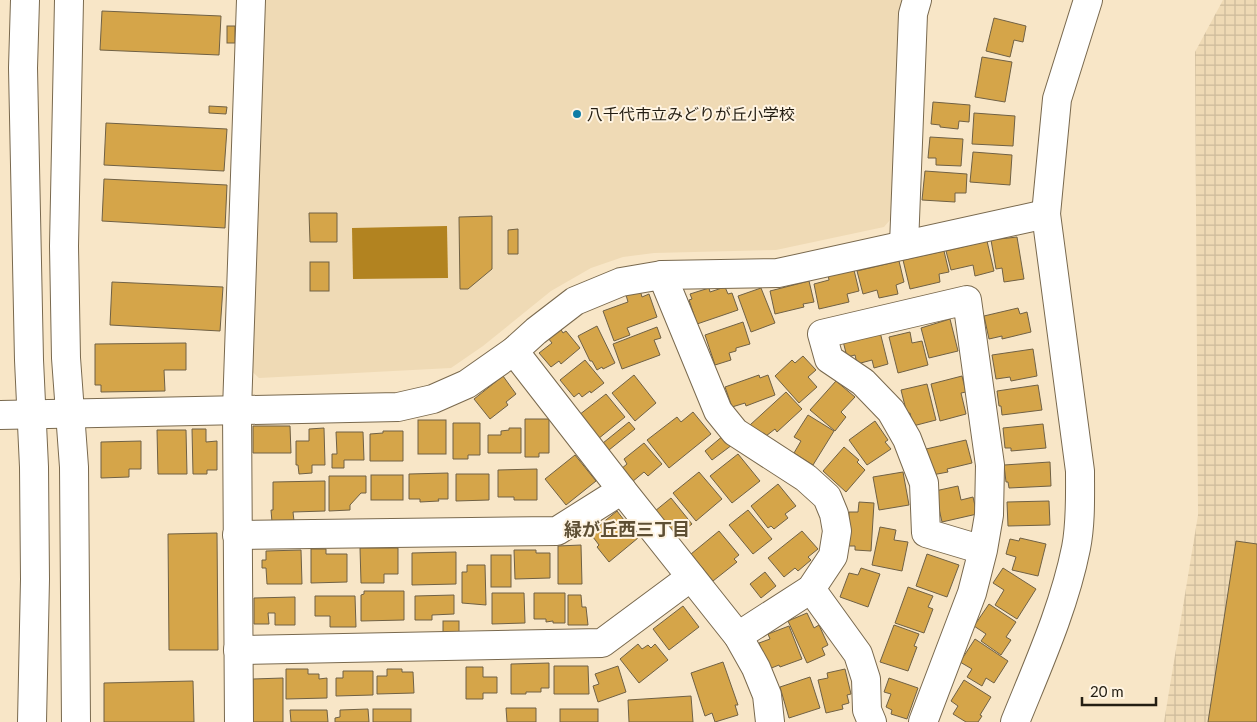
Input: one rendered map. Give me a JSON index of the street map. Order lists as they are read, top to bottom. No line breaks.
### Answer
{"districts":["緑が丘西三丁目"],"places":["八千代市立みどりが丘小学校"],"scale_bar":"20 m"}
